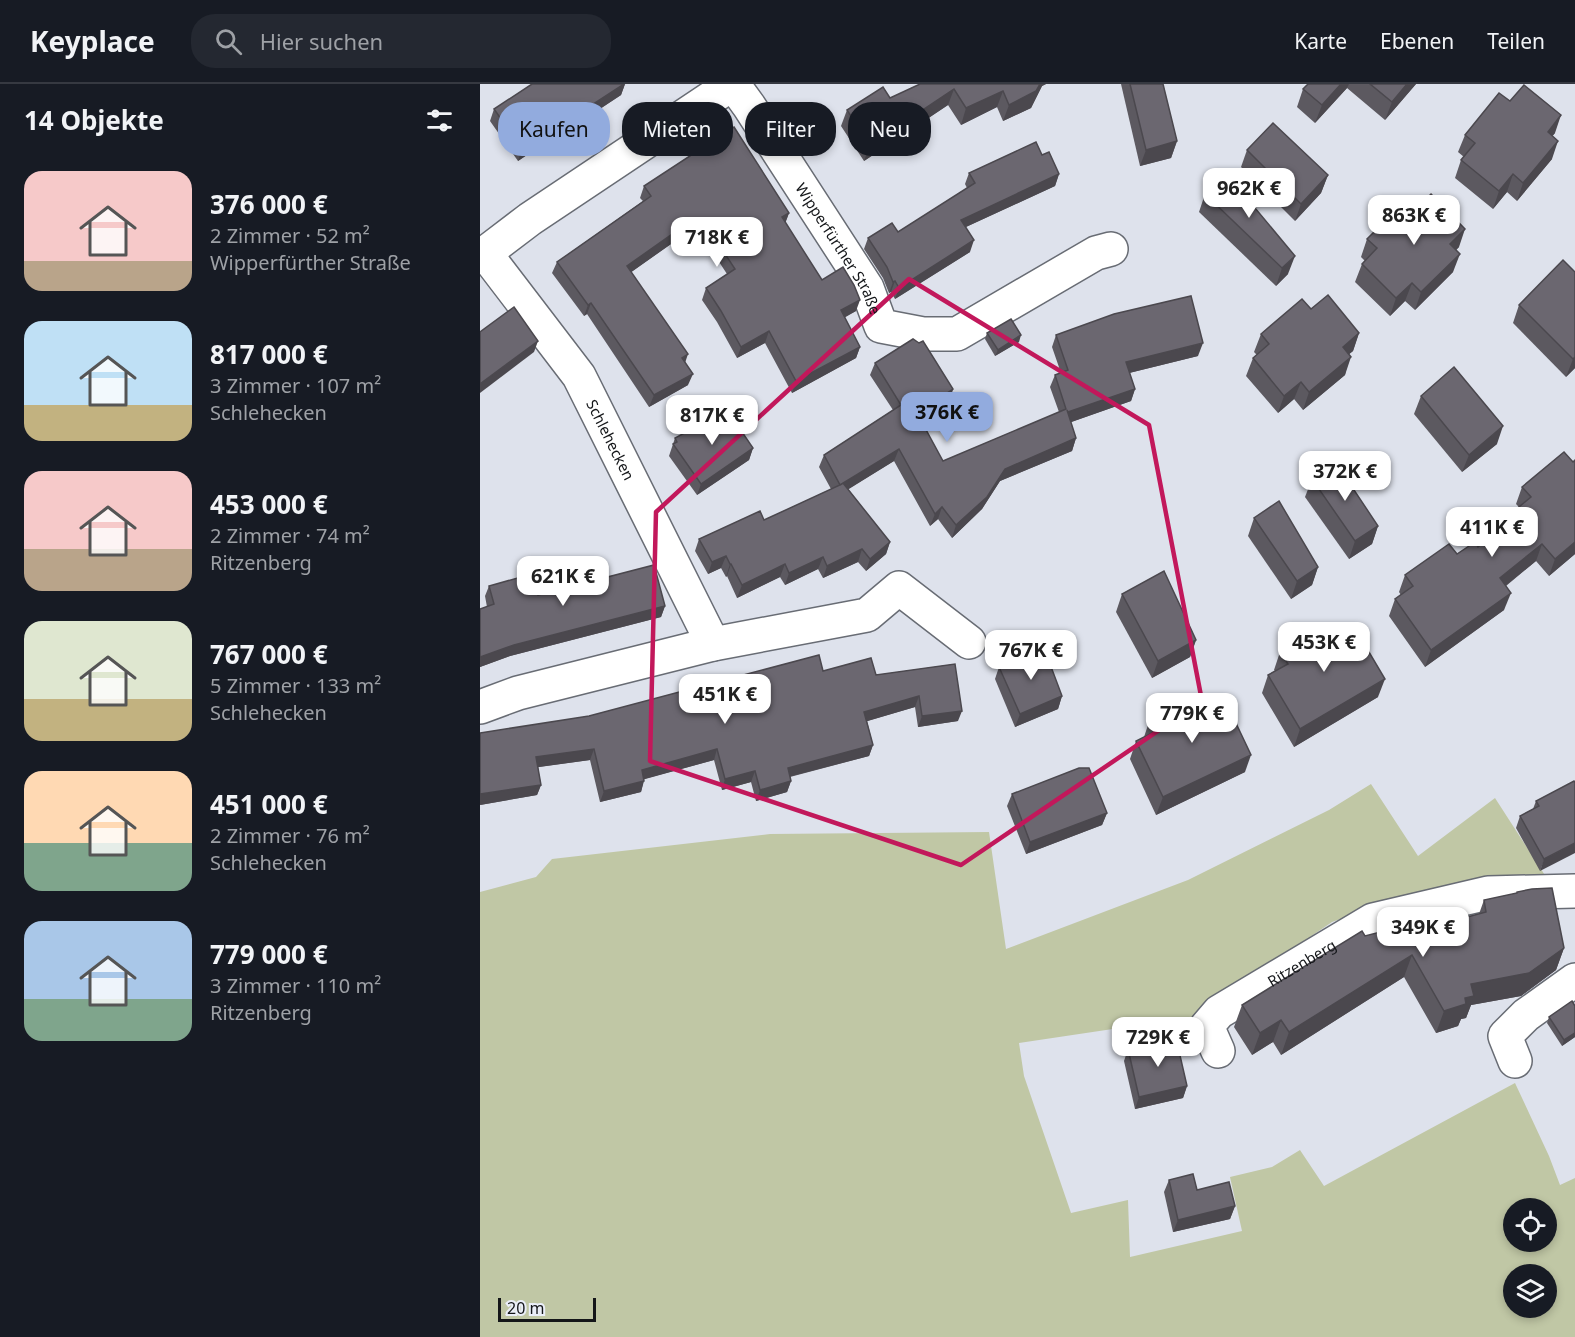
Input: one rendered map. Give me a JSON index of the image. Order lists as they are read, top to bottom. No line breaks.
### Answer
{"streets":{"street":["Wipperfürther Straße","Schlehecken","Ritzenberg"]},"crossings":[["Wipperfürther Straße","Schlehecken"]],"scale_bar":"20 m","page":{"header":"Keyplace","search":"Hier suchen","nav":["Karte","Ebenen","Teilen"],"heading":"14 Objekte","chip":["Kaufen","Mieten","Filter","Neu"],"list":[{"name":"376 000 €","note":"2 Zimmer · 52 m² · Wipperfürther Straße"},{"name":"817 000 €","note":"3 Zimmer · 107 m² · Schlehecken"},{"name":"453 000 €","note":"2 Zimmer · 74 m² · Ritzenberg"},{"name":"767 000 €","note":"5 Zimmer · 133 m² · Schlehecken"},{"name":"451 000 €","note":"2 Zimmer · 76 m² · Schlehecken"},{"name":"779 000 €","note":"3 Zimmer · 110 m² · Ritzenberg"}],"price":["962K €","863K €","718K €","376K €","817K €","372K €","411K €","621K €","453K €","767K €","451K €","779K €","349K €","729K €"],"scale":"20 m"}}
